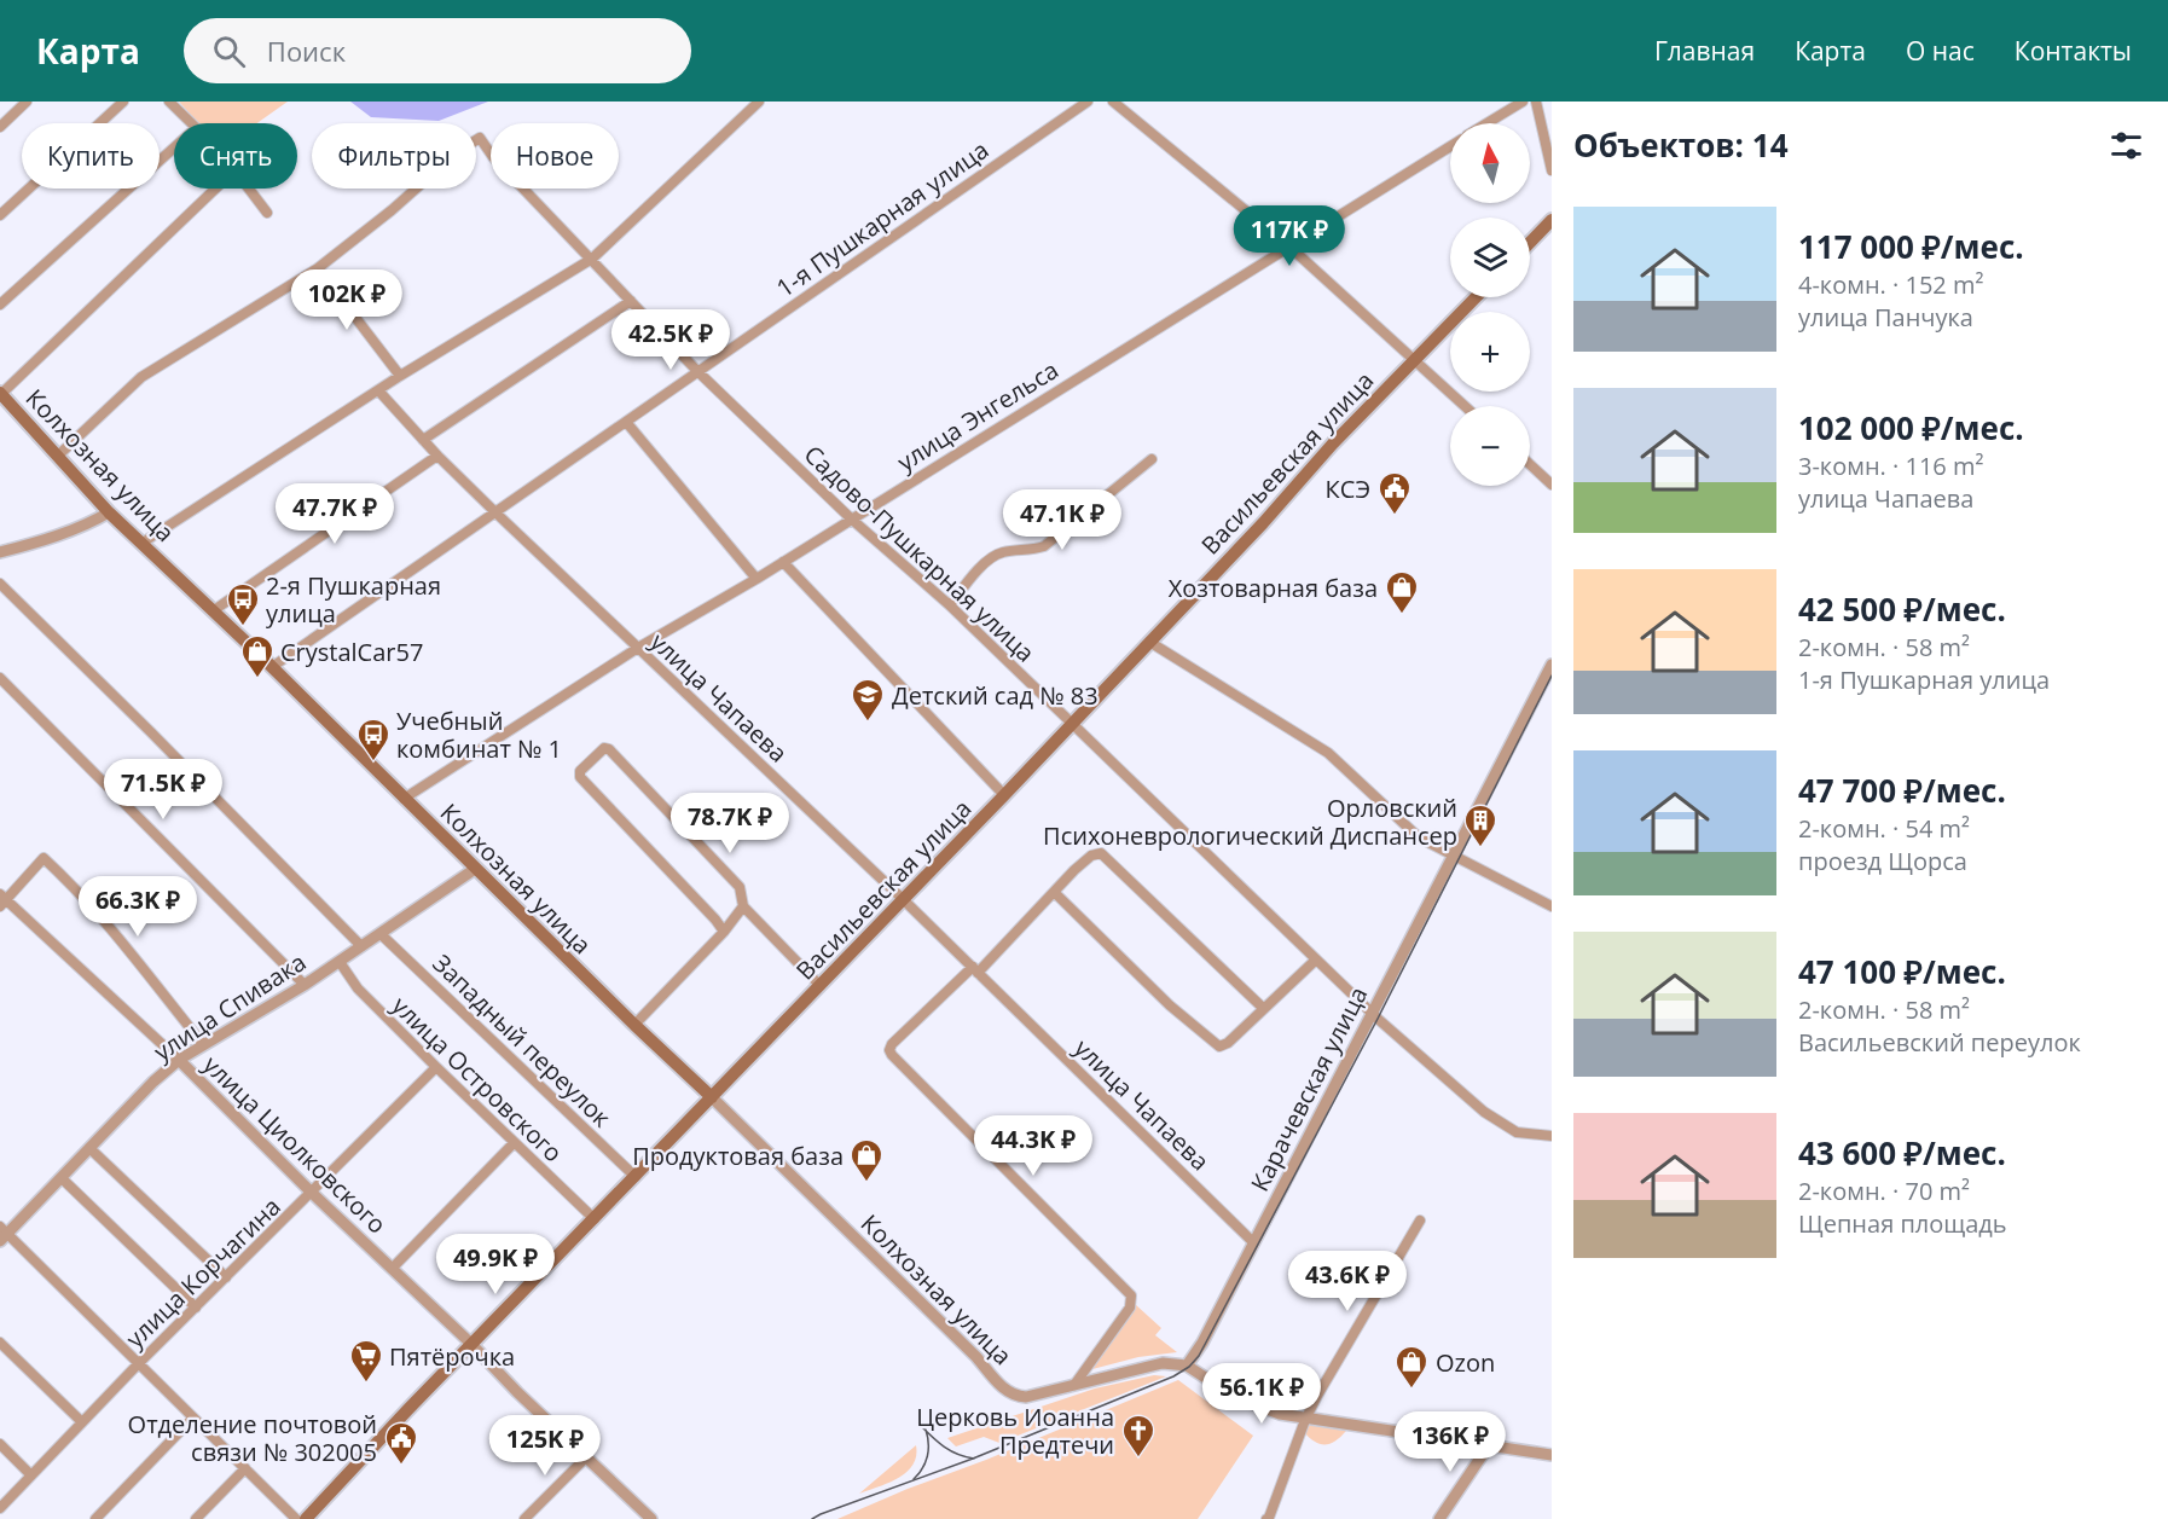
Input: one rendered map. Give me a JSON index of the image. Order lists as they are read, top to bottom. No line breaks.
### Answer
{"streets":{"main road":["Васильевская улица","Колхозная улица"],"street":["1-я Пушкарная улица","улица Энгельса","Садово-Пушкарная улица","улица Чапаева","улица Спивака","Западный переулок","улица Островского","Карачевская улица","улица Циолковского","улица Корчагина"]},"crossings":[["1-я Пушкарная улица","Колхозная улица"],["1-я Пушкарная улица","Садово-Пушкарная улица"],["1-я Пушкарная улица","улица Чапаева"],["улица Энгельса","Колхозная улица"],["улица Энгельса","Садово-Пушкарная улица"],["улица Энгельса","улица Чапаева"],["Васильевская улица","Колхозная улица"],["Васильевская улица","Садово-Пушкарная улица"],["Васильевская улица","улица Чапаева"],["Васильевская улица","Западный переулок"],["Васильевская улица","улица Островского"],["Васильевская улица","улица Циолковского"],["Колхозная улица","улица Спивака"],["Садово-Пушкарная улица","Карачевская улица"],["улица Чапаева","Карачевская улица"],["улица Спивака","Западный переулок"],["улица Спивака","улица Островского"],["улица Спивака","улица Циолковского"],["улица Островского","улица Корчагина"],["улица Циолковского","улица Корчагина"]],"places":{"public building":["КСЭ","Отделение почтовой связи № 302005"],"shop":["Хозтоварная база","CrystalCar57","Продуктовая база","Ozon"],"bus stop":["2-я Пушкарная улица","Учебный комбинат № 1"],"school or university":["Детский сад № 83"],"building":["Орловский Психоневрологический Диспансер"],"supermarket":["Пятёрочка"],"church":["Церковь Иоанна Предтечи"]},"north":"top","page":{"header":"Карта","search":"Поиск","nav":["Главная","Карта","О нас","Контакты"],"heading":"Объектов: 14","map_buttons":["+","−"],"chip":["Купить","Снять","Фильтры","Новое"],"list":[{"name":"117 000 ₽/мес.","note":"4-комн. · 152 m² · улица Панчука"},{"name":"102 000 ₽/мес.","note":"3-комн. · 116 m² · улица Чапаева"},{"name":"42 500 ₽/мес.","note":"2-комн. · 58 m² · 1-я Пушкарная улица"},{"name":"47 700 ₽/мес.","note":"2-комн. · 54 m² · проезд Щорса"},{"name":"47 100 ₽/мес.","note":"2-комн. · 58 m² · Васильевский переулок"},{"name":"43 600 ₽/мес.","note":"2-комн. · 70 m² · Щепная площадь"}],"price":["117K ₽","102K ₽","42.5K ₽","47.7K ₽","47.1K ₽","71.5K ₽","78.7K ₽","66.3K ₽","44.3K ₽","49.9K ₽","43.6K ₽","56.1K ₽","136K ₽","125K ₽"]}}
